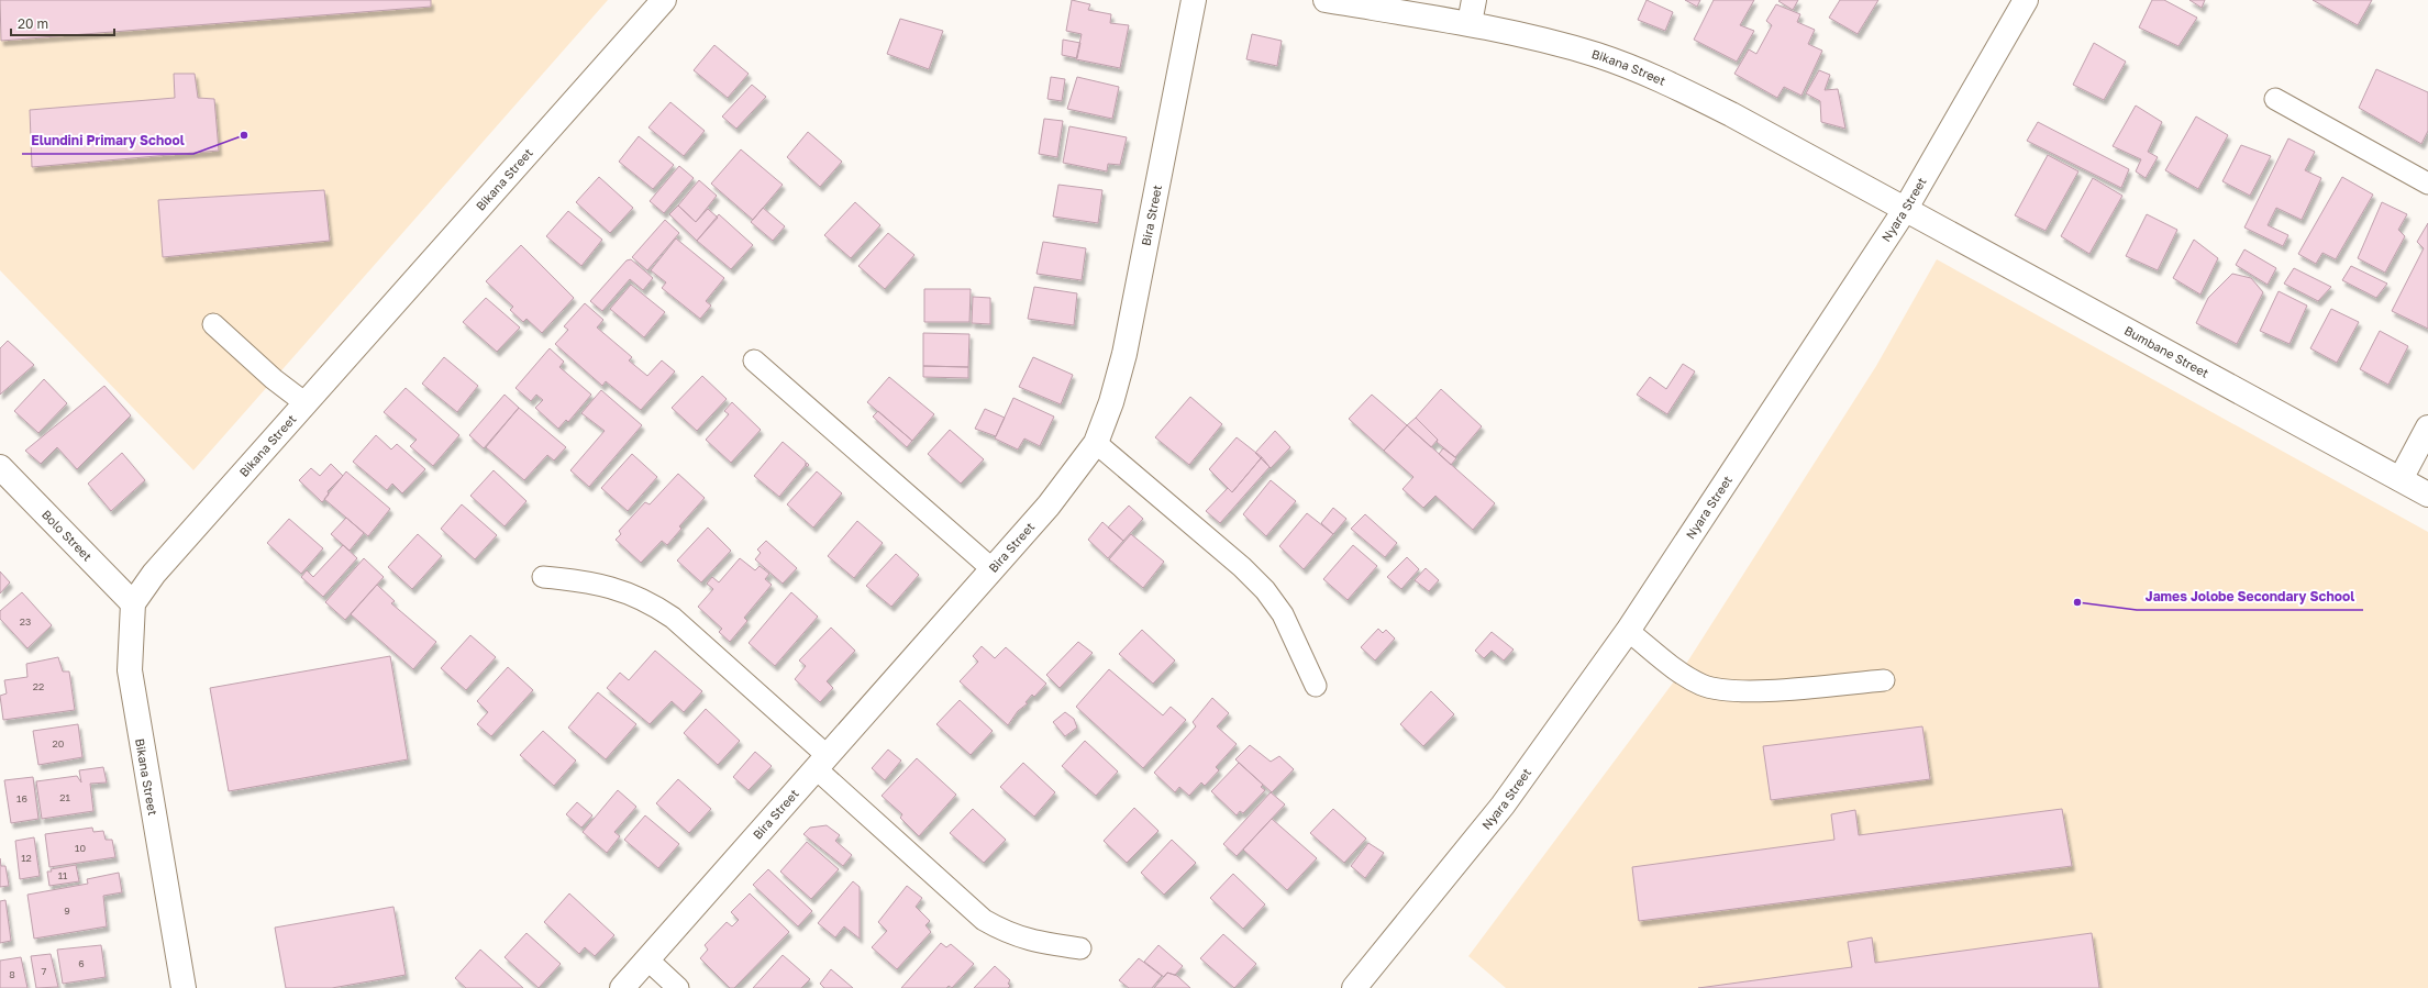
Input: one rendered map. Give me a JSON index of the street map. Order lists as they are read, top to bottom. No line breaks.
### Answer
{"streets":{"street":["Bikana Street","Nyara Street","Bira Street","Bumbane Street","Bolo Street"]},"crossings":[["Bikana Street","Nyara Street"],["Bikana Street","Bumbane Street"],["Bikana Street","Bolo Street"],["Nyara Street","Bumbane Street"]],"places":["Elundini Primary School","James Jolobe Secondary School"],"house_numbers":["23","22","20","21","16","10","12","11","9","6","7","8"],"scale_bar":"20 m"}
